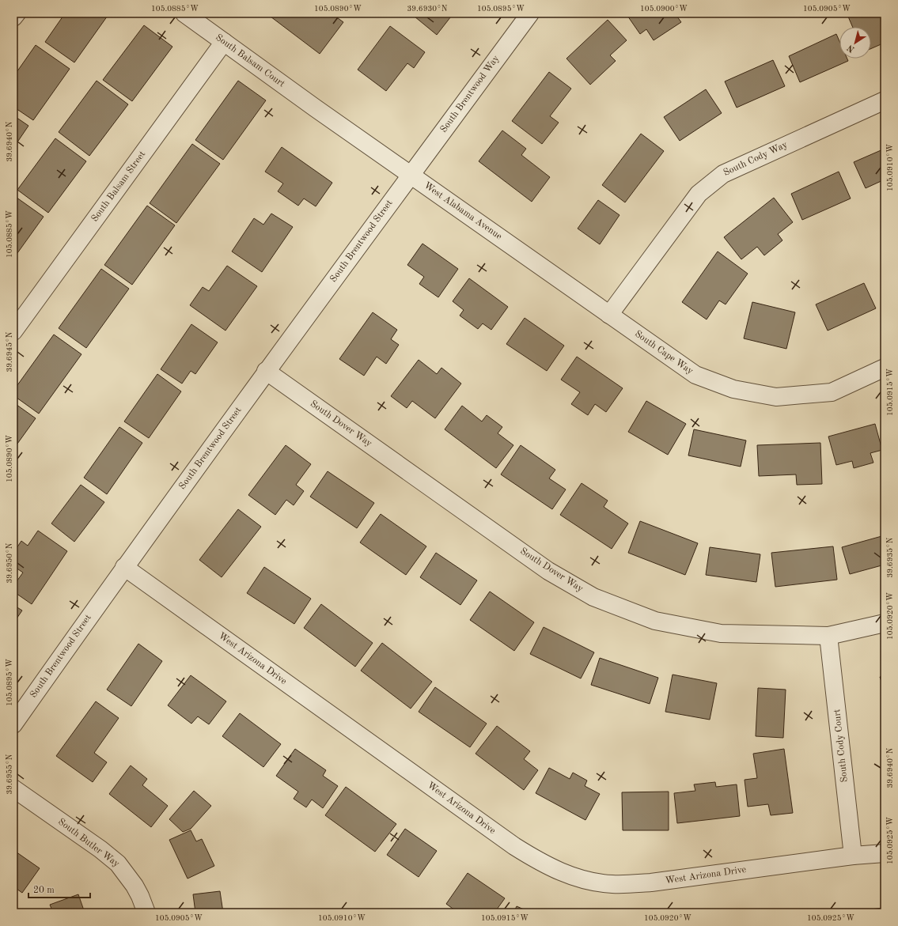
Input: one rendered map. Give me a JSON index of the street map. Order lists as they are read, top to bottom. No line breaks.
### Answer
{"streets":{"street":["South Balsam Court","South Brentwood Way","South Cody Way","South Balsam Street","West Alabama Avenue","South Brentwood Street","South Cape Way","South Dover Way","West Arizona Drive","South Cody Court","South Butler Way"]},"crossings":[["South Balsam Court","South Balsam Street"],["South Balsam Court","West Alabama Avenue"],["South Brentwood Way","West Alabama Avenue"],["South Brentwood Way","South Brentwood Street"],["South Cody Way","West Alabama Avenue"],["South Cody Way","South Cape Way"],["West Alabama Avenue","South Brentwood Street"],["West Alabama Avenue","South Cape Way"],["South Brentwood Street","South Dover Way"],["South Brentwood Street","West Arizona Drive"],["South Dover Way","South Cody Court"],["West Arizona Drive","South Cody Court"]],"scale_bar":"20 m","north":"bottom left","coordinates":["105.0885°W","105.0890°W","39.6930°N","105.0895°W","105.0900°W","105.0905°W","39.6940°N","105.0910°W","39.6945°N","105.0915°W","39.6935°N","39.6950°N","105.0920°W","39.6955°N","105.0925°W"]}
